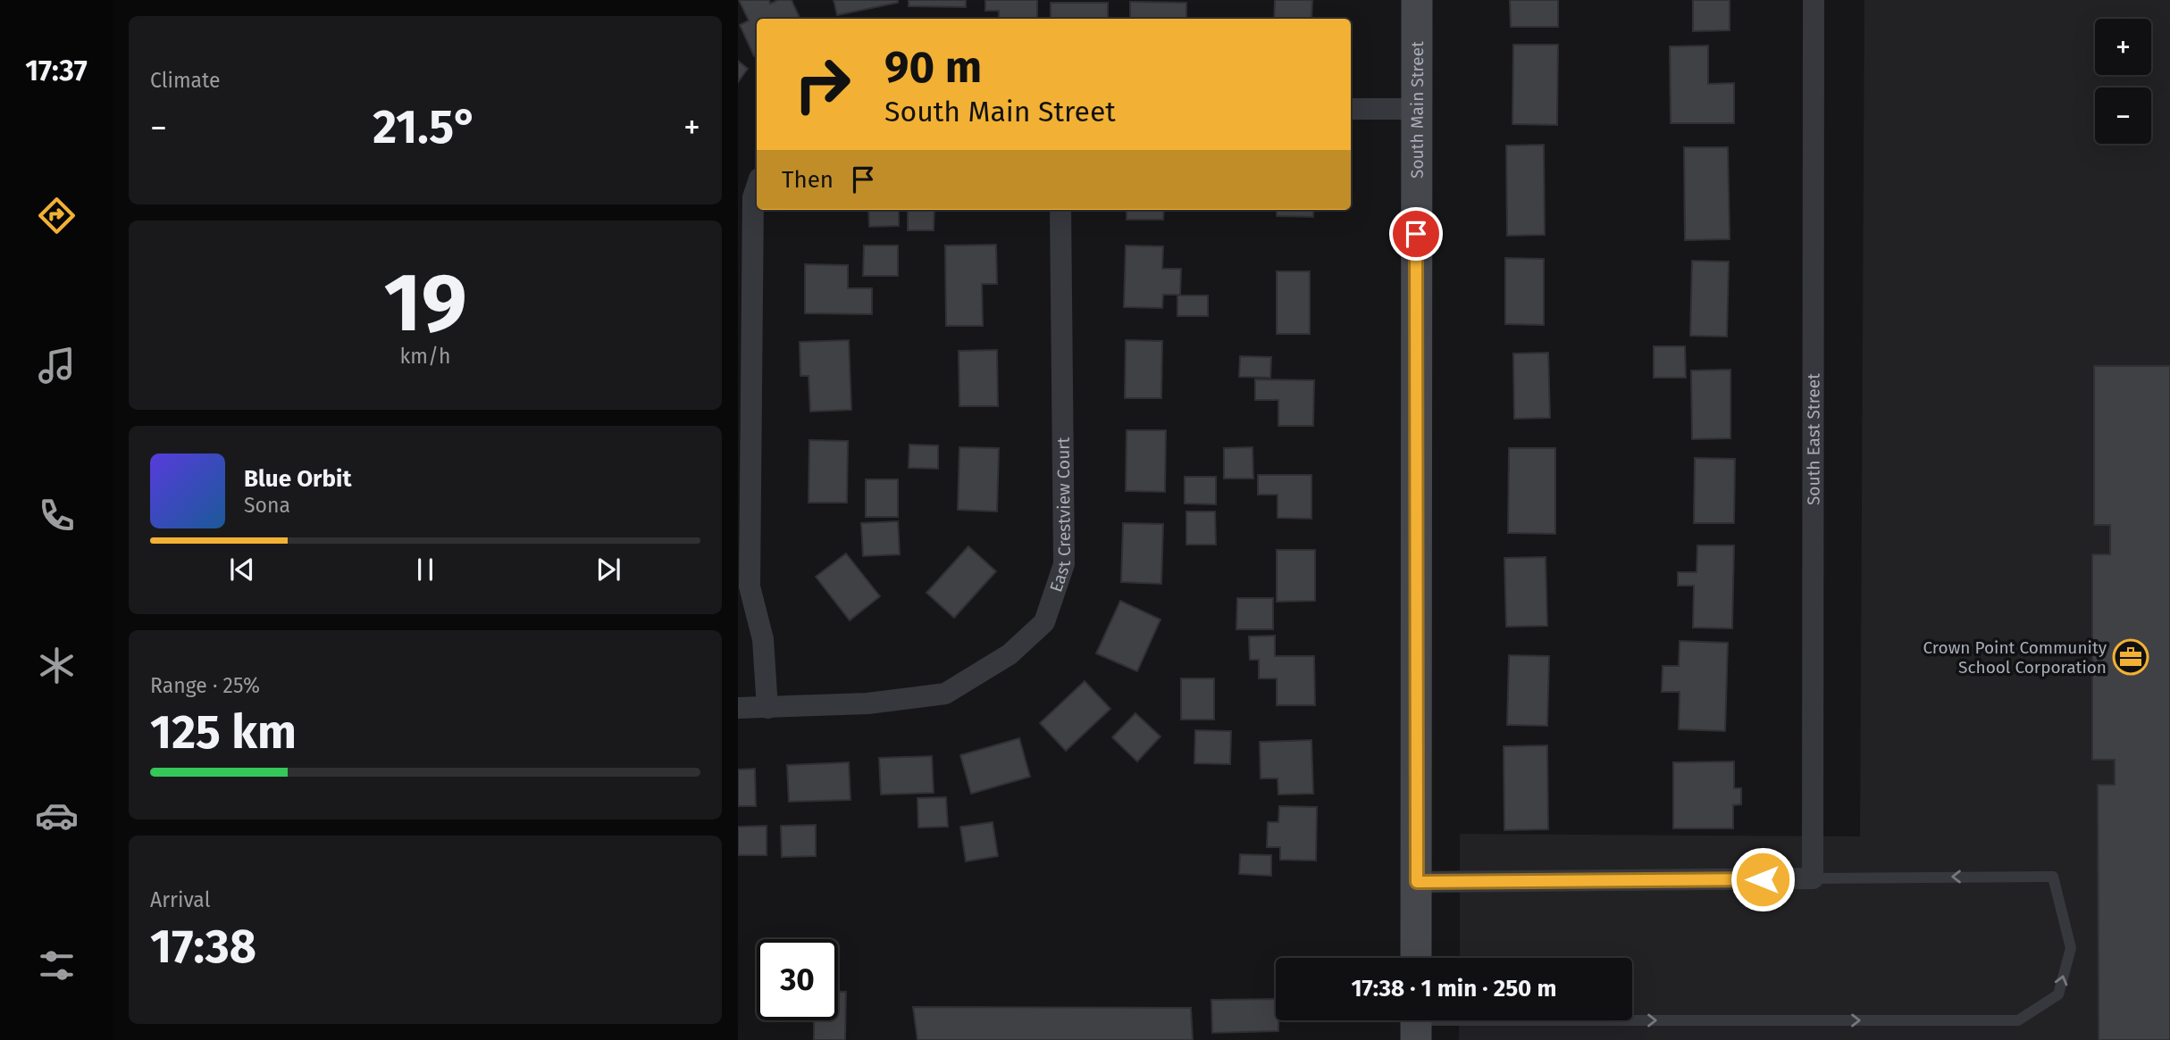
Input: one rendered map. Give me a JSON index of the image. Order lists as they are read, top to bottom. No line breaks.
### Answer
{"streets":{"street":["South Main Street","South East Street","East Crestview Court"]},"places":{"office":["Crown Point Community School Corporation"]},"page":{"tabs":"17:37","tile":["Climate",["19","km/h"],["Range · 25%","125 km"],["Arrival","17:38"]],"map_buttons":["+","−"],"turn":["90 m","South Main Street"],"heat":["−","21.5°","+"],"then":"Then","song":["Blue Orbit","Sona"],"limit":"30","trip":"17:38 · 1 min · 250 m"}}
